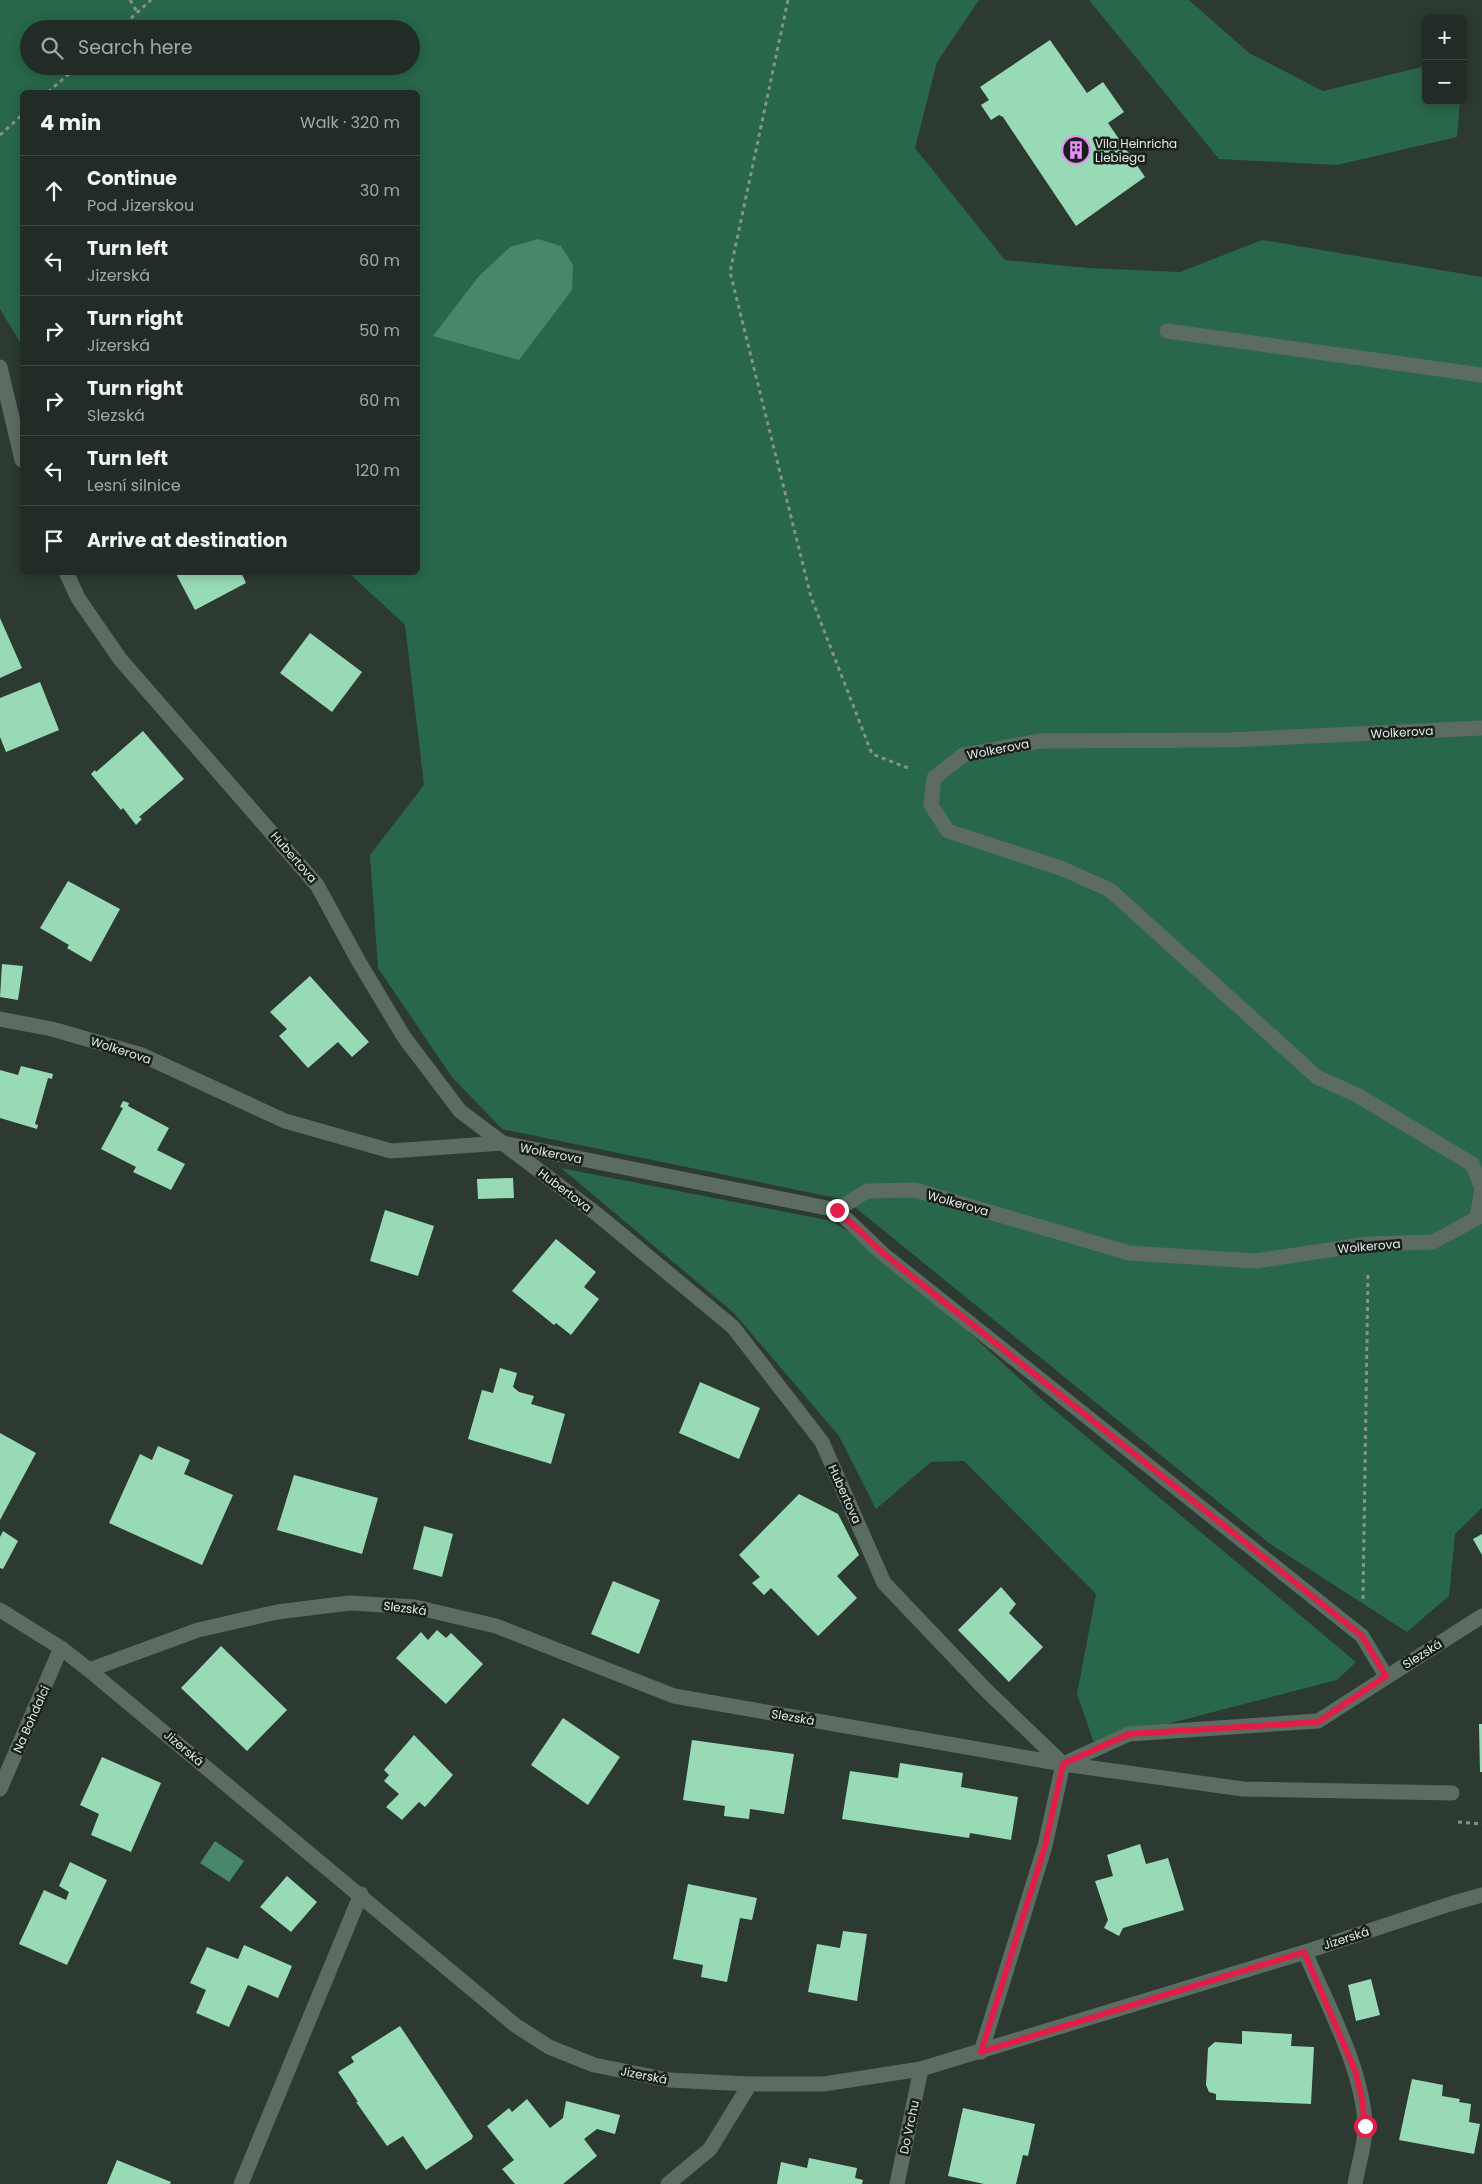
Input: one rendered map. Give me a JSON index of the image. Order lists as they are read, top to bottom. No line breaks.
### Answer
{"streets":{"street":["Wolkerova","Hubertova","Slezská","Na Bohdalci","Jizerská","Do Vrchu"]},"crossings":[["Wolkerova","Hubertova"],["Hubertova","Slezská"],["Slezská","Jizerská"],["Na Bohdalci","Jizerská"],["Jizerská","Do Vrchu"]],"places":{"building":["Vila Heinricha Liebiega"]},"page":{"map_buttons":["+","−"],"search":"Search here","heading":["4 min","Walk · 320 m"],"list":[["Continue","Pod Jizerskou","30 m"],["Turn left","Jizerská","60 m"],["Turn right","Jizerská","50 m"],["Turn right","Slezská","60 m"],["Turn left","Lesní silnice","120 m"],"Arrive at destination"]}}
